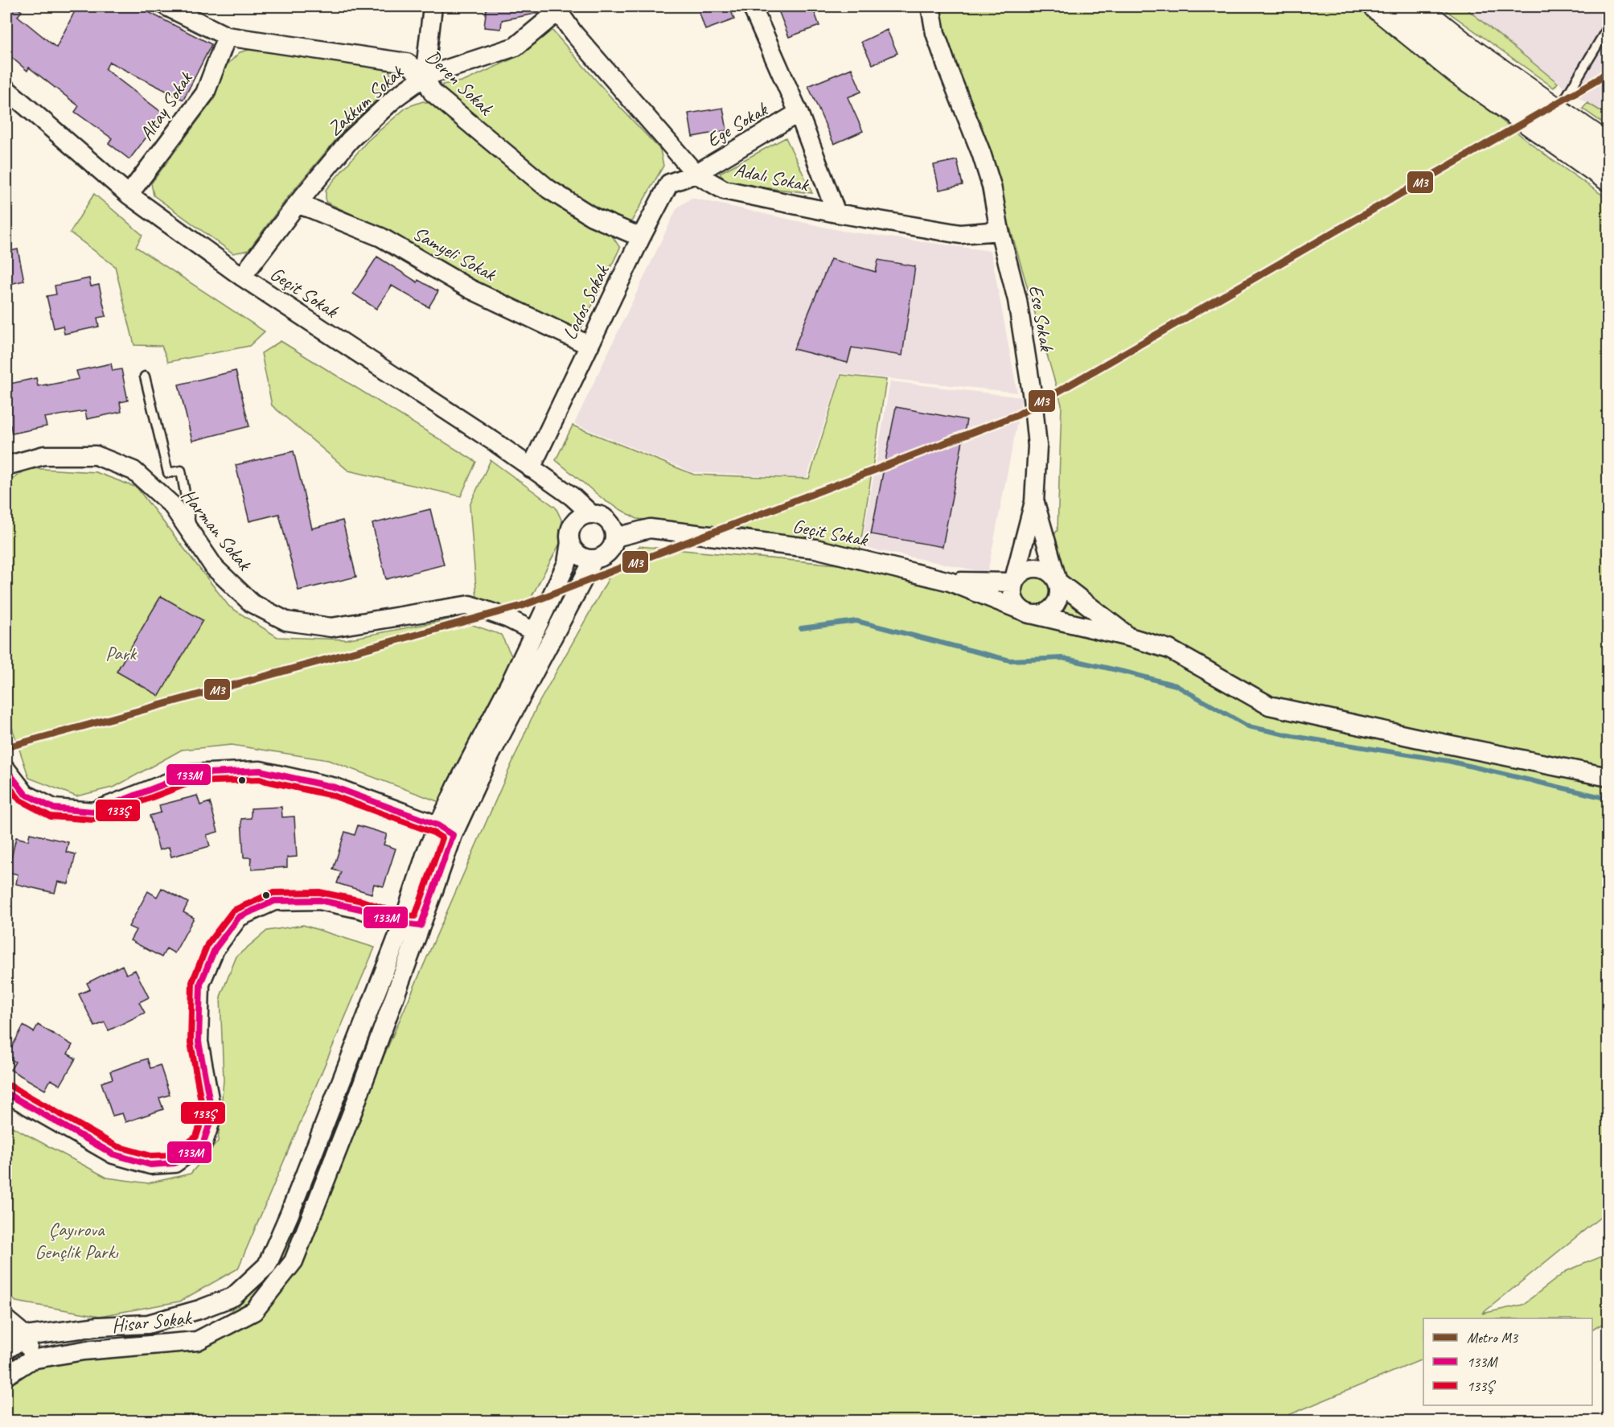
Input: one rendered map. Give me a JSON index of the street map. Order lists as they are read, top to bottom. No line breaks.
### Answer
{"streets":{"street":["Deren Sokak","Zakkum Sokak","Altay Sokak","Ege Sokak","Adalı Sokak","Samyeli Sokak","Geçit Sokak","Lodos Sokak","Ese Sokak","Harman Sokak","Hisar Sokak"]},"crossings":[["Deren Sokak","Zakkum Sokak"],["Deren Sokak","Altay Sokak"],["Deren Sokak","Lodos Sokak"],["Zakkum Sokak","Adalı Sokak"],["Zakkum Sokak","Samyeli Sokak"],["Zakkum Sokak","Geçit Sokak"],["Altay Sokak","Geçit Sokak"],["Ege Sokak","Adalı Sokak"],["Ege Sokak","Lodos Sokak"],["Adalı Sokak","Lodos Sokak"],["Adalı Sokak","Ese Sokak"],["Samyeli Sokak","Lodos Sokak"],["Geçit Sokak","Lodos Sokak"],["Geçit Sokak","Hisar Sokak"],["Harman Sokak","Hisar Sokak"]],"parks":["Park","Çayırova Gençlik Parkı"],"lines":["metro line M3","transit line 133M","transit line 133Ş"],"legend":["Metro M3","133M","133Ş"]}
